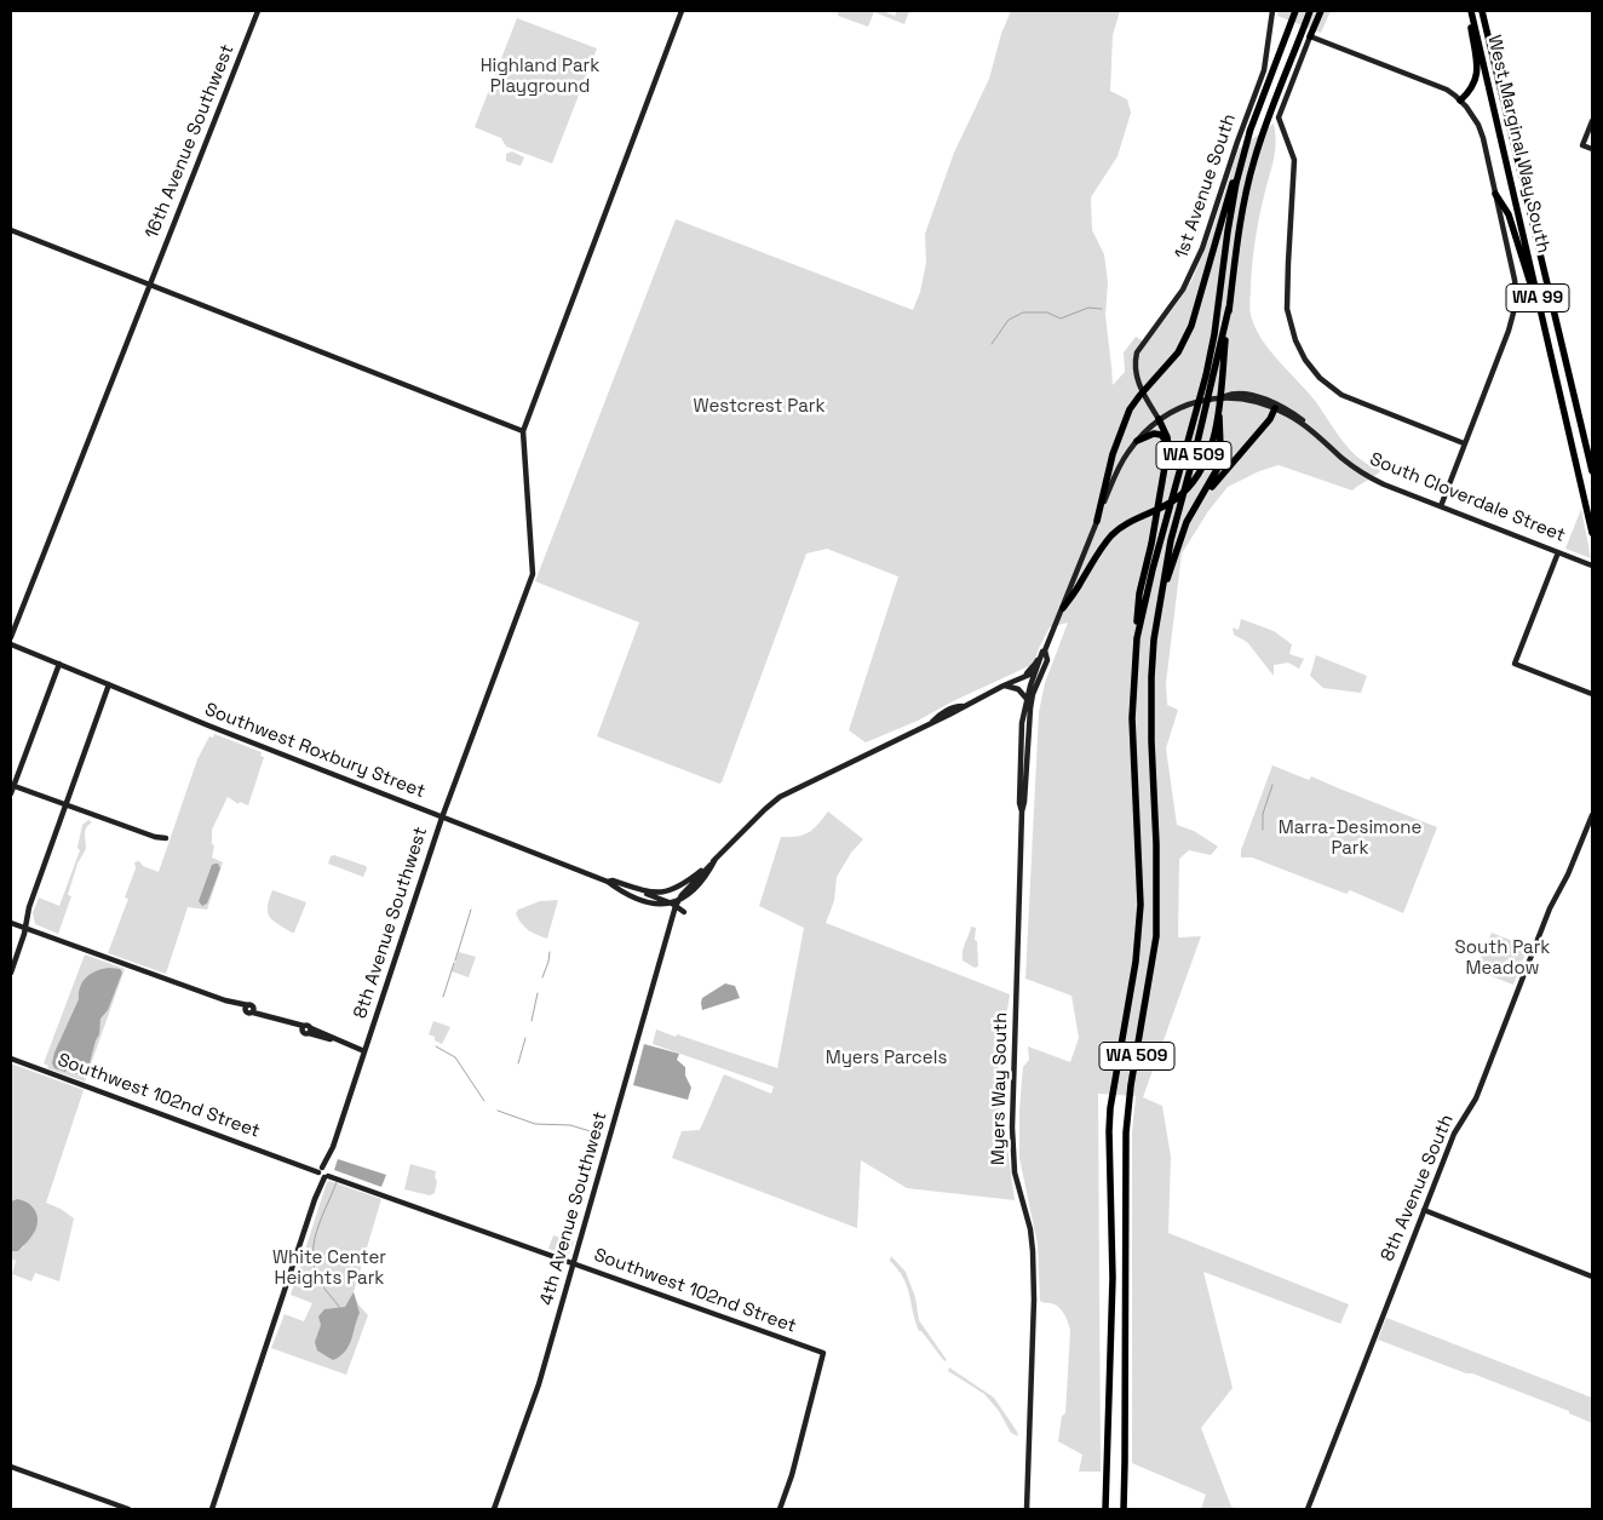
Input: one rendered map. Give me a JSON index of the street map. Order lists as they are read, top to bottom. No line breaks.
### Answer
{"streets":{"highway":["West Marginal Way South","WA 99","WA 509"],"street":["16th Avenue Southwest","1st Avenue South","South Cloverdale Street","Southwest Roxbury Street","8th Avenue Southwest","Myers Way South","Southwest 102nd Street","8th Avenue South","4th Avenue Southwest"]},"crossings":[["1st Avenue South","South Cloverdale Street"],["Southwest Roxbury Street","8th Avenue Southwest"],["Southwest Roxbury Street","4th Avenue Southwest"],["8th Avenue Southwest","Southwest 102nd Street"],["Southwest 102nd Street","4th Avenue Southwest"]],"parks":["Highland Park Playground","Westcrest Park","Marra-Desimone Park","South Park Meadow","Myers Parcels","White Center Heights Park"]}
